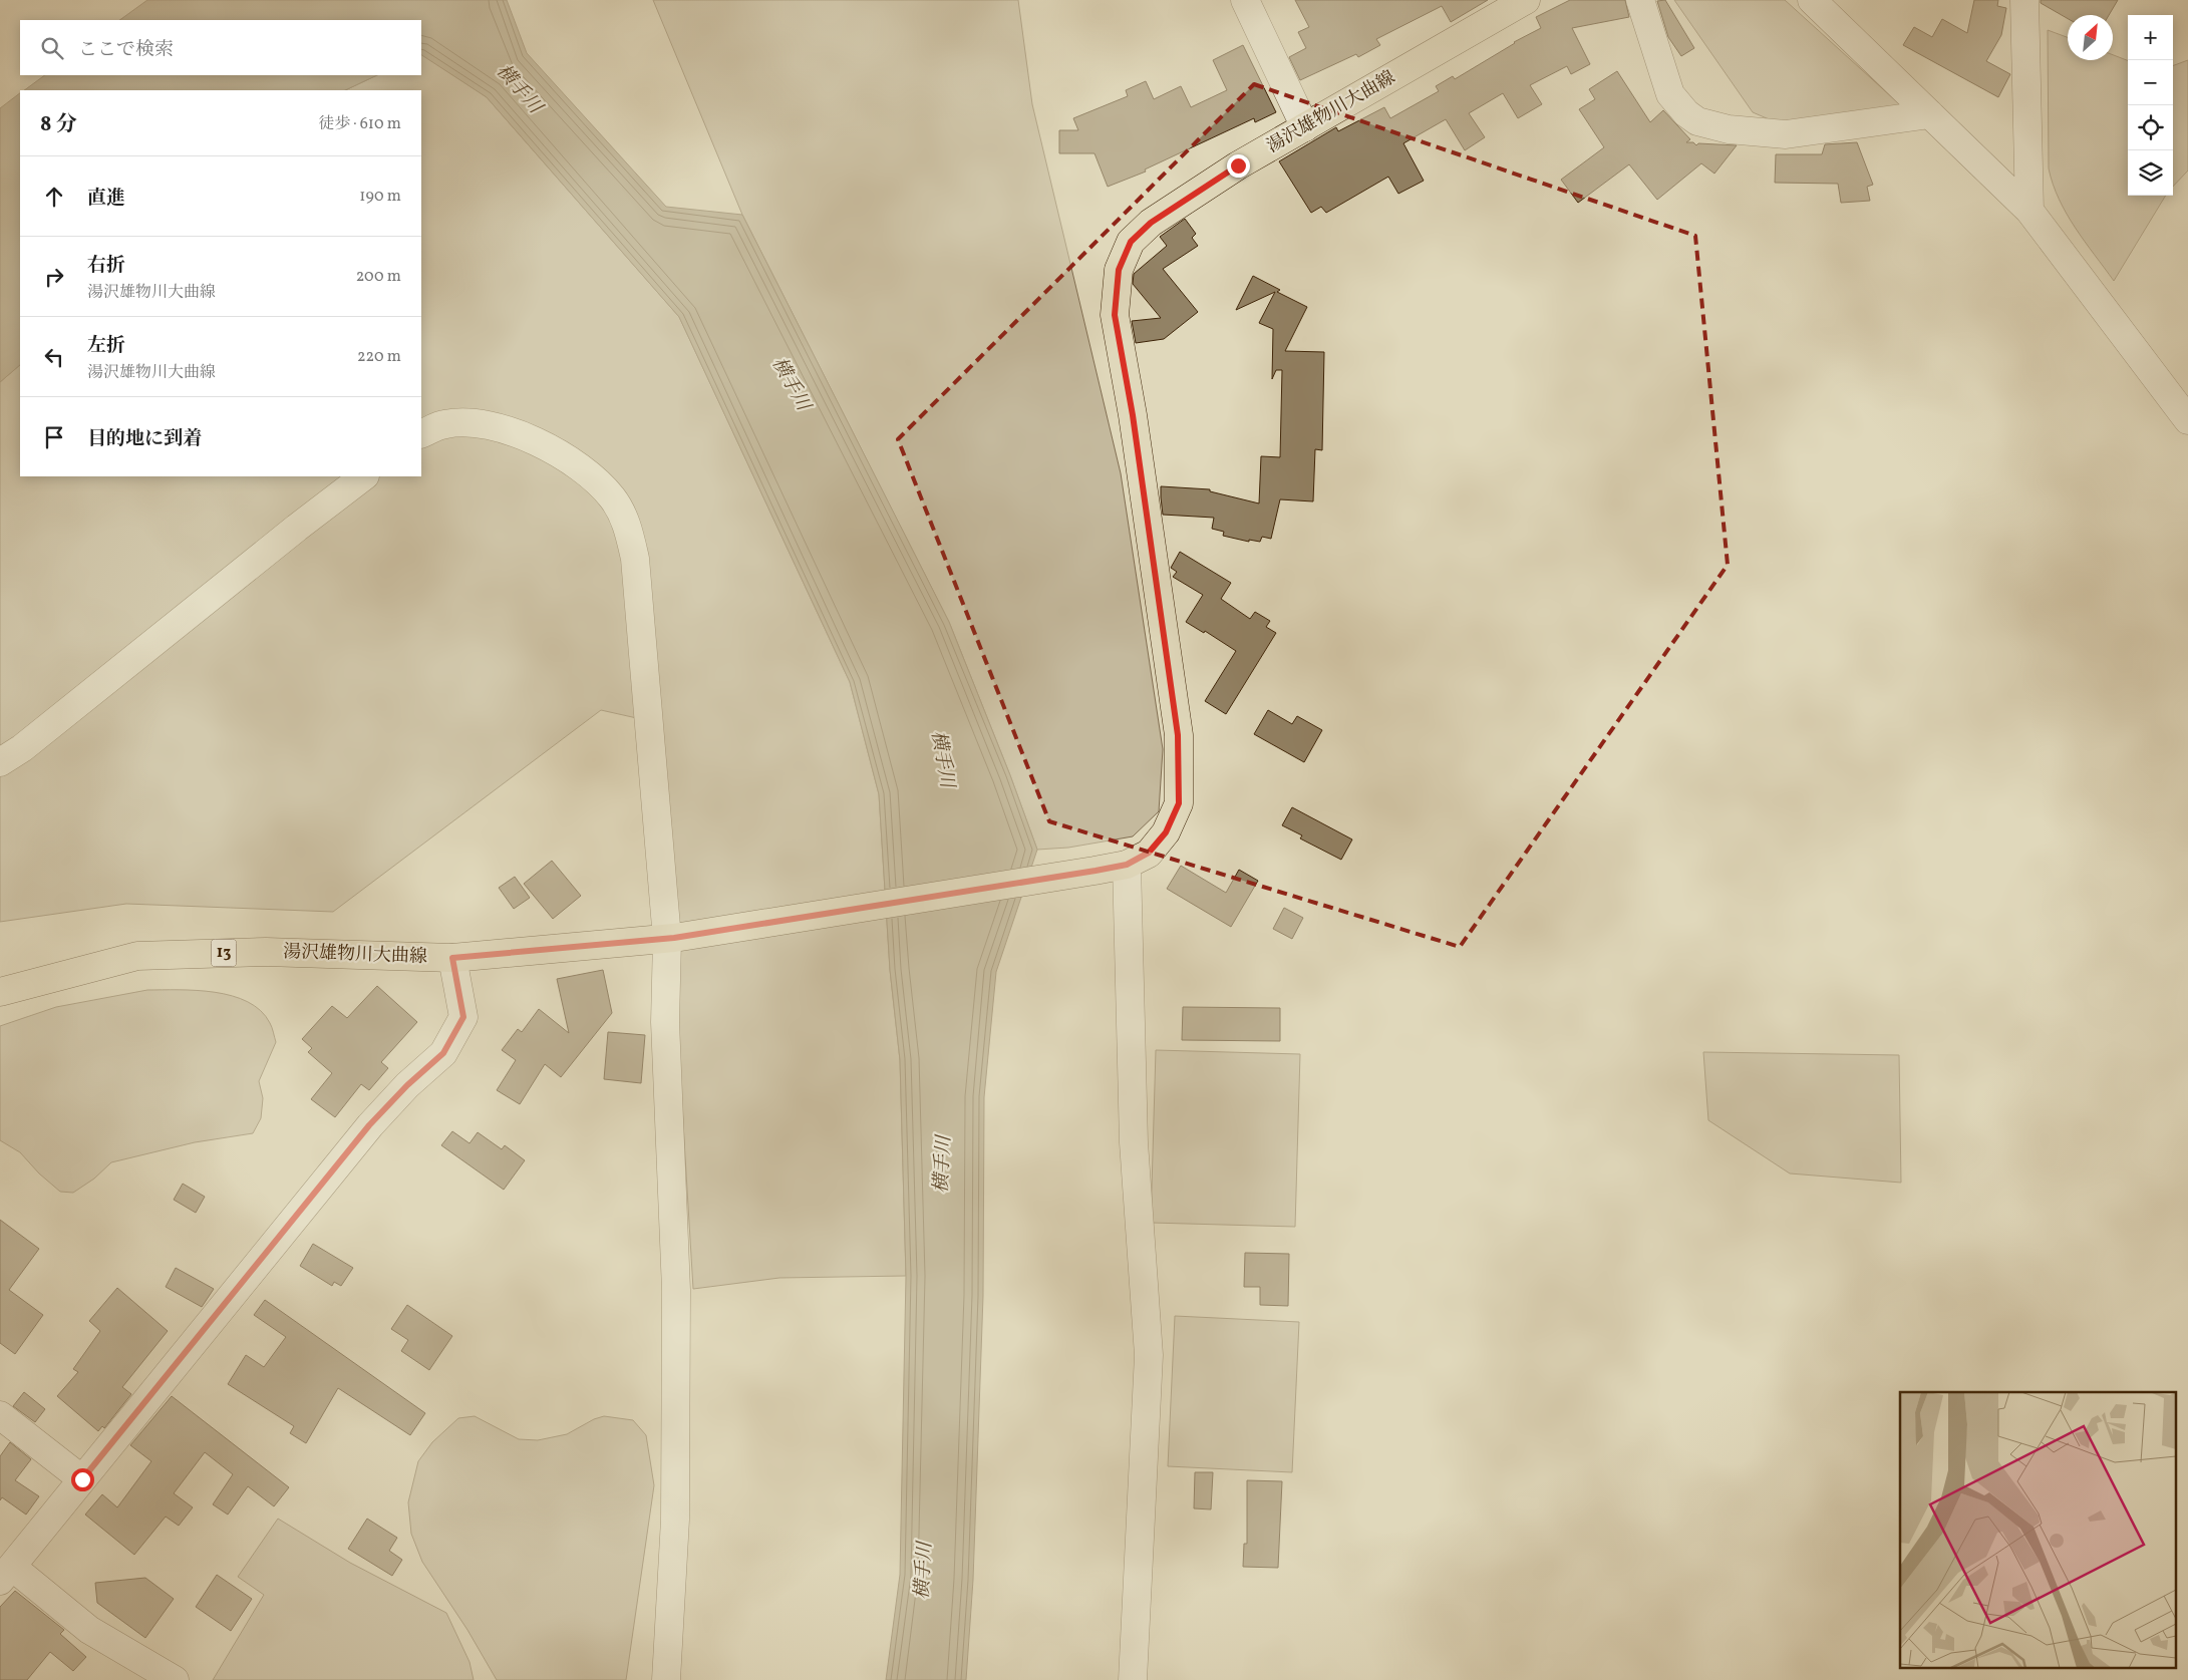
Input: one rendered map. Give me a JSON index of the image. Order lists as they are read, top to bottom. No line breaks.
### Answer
{"streets":{"main road":["湯沢雄物川大曲線","13"]},"water":["横手川"],"north":"top right","page":{"map_buttons":["+","−"],"search":"ここで検索","heading":["8 分","徒歩 · 610 m"],"list":[["直進","190 m"],["右折","湯沢雄物川大曲線","200 m"],["左折","湯沢雄物川大曲線","220 m"],"目的地に到着"]}}
